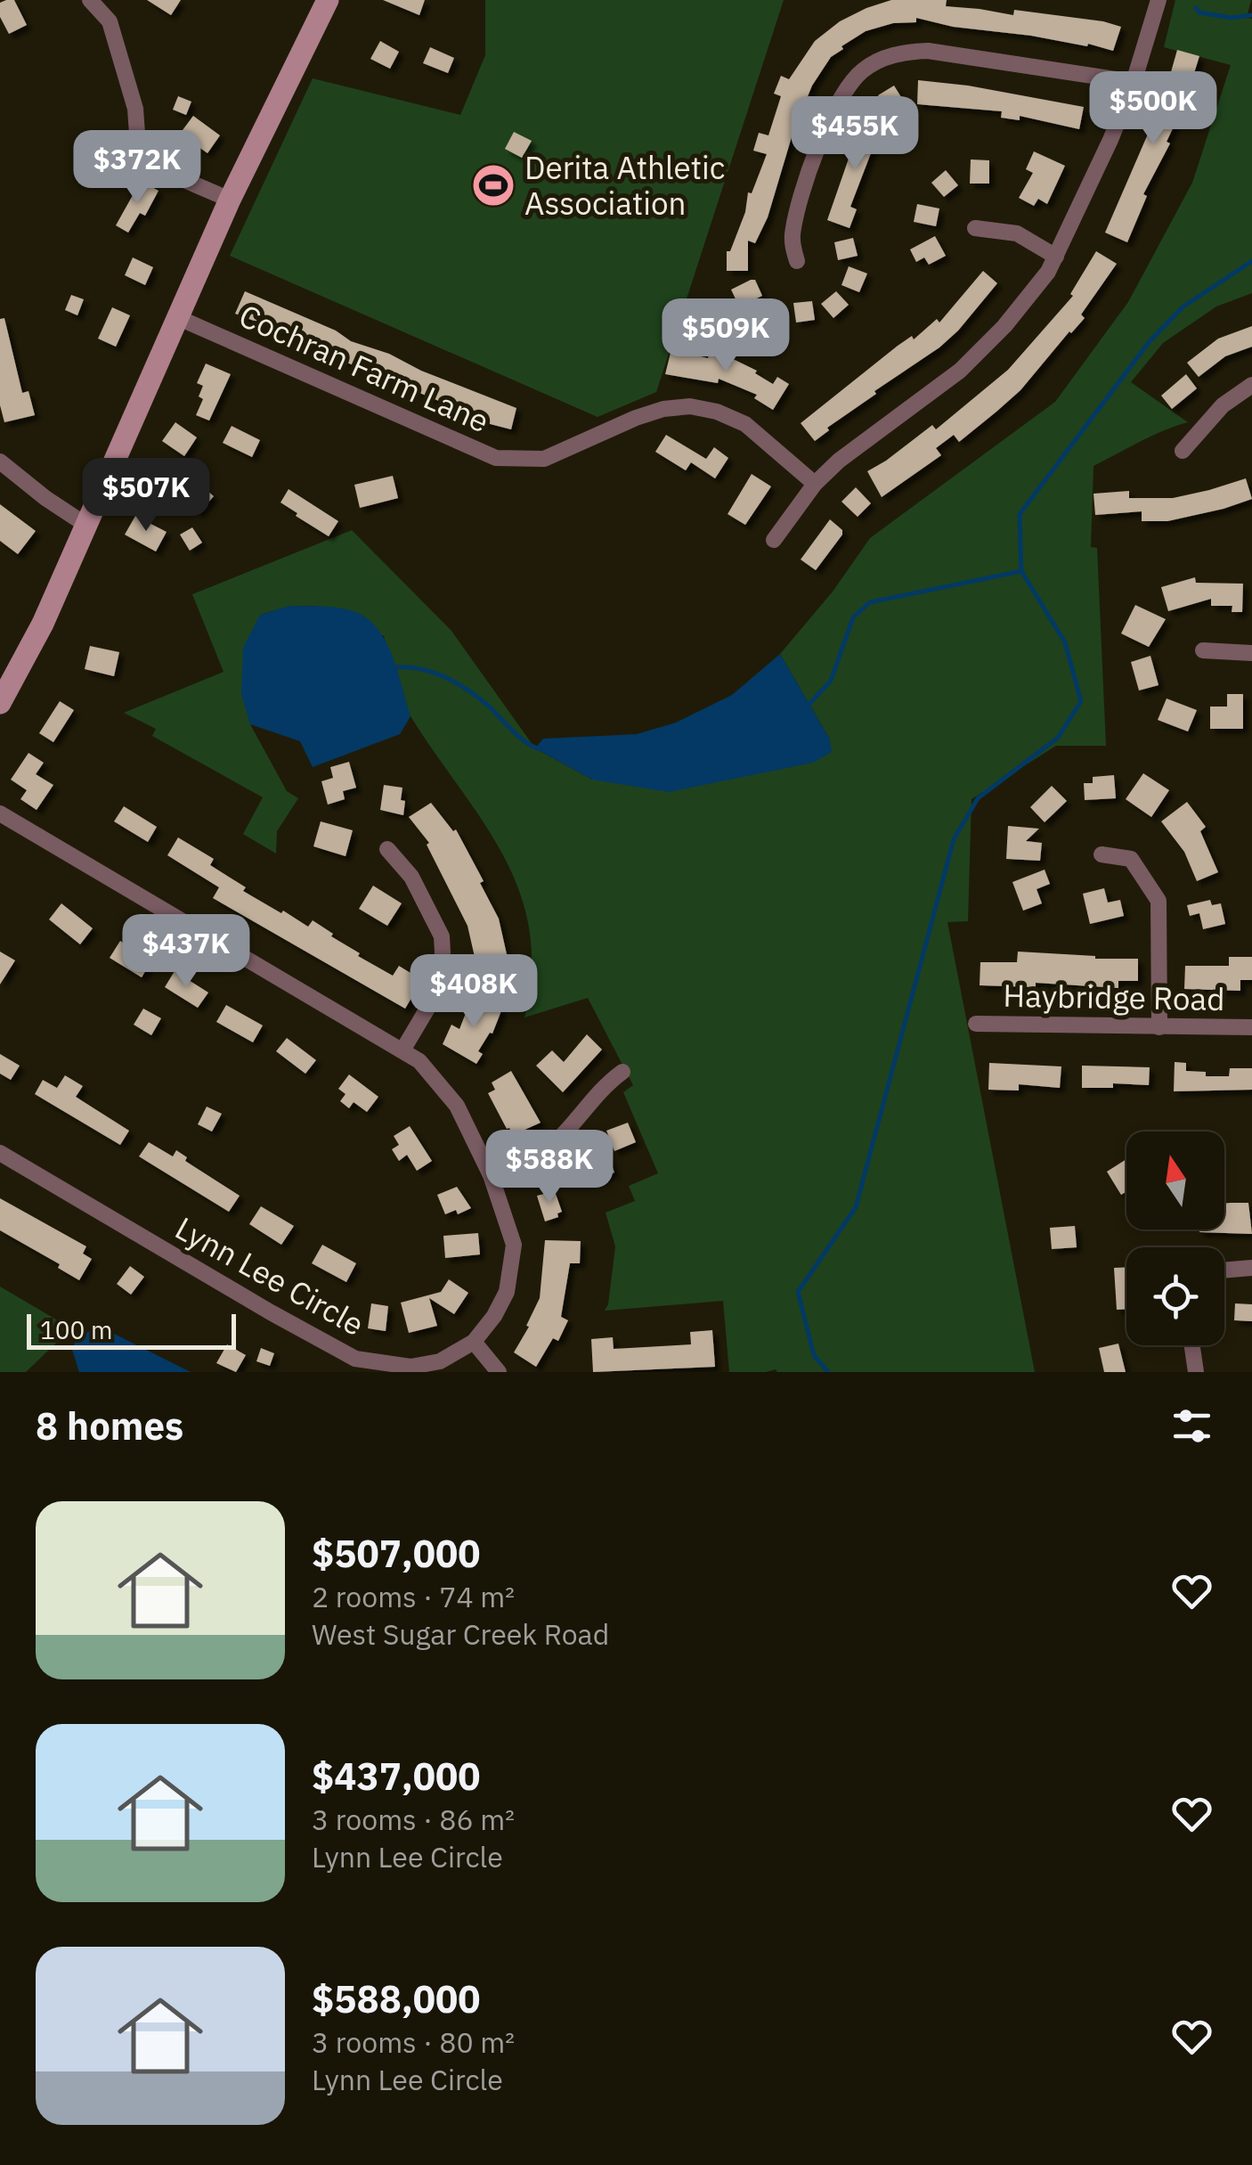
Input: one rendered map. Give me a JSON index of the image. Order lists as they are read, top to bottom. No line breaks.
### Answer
{"streets":{"street":["Cochran Farm Lane","Haybridge Road","Lynn Lee Circle"]},"places":{"sports":["Derita Athletic Association"]},"scale_bar":"100 m","north":"top","page":{"price":["$500K","$455K","$372K","$509K","$507K","$437K","$408K","$588K"],"scale":"100 m","heading":"8 homes","list":[{"name":"$507,000","note":"2 rooms · 74 m² · West Sugar Creek Road"},{"name":"$437,000","note":"3 rooms · 86 m² · Lynn Lee Circle"},{"name":"$588,000","note":"3 rooms · 80 m² · Lynn Lee Circle"}]}}
